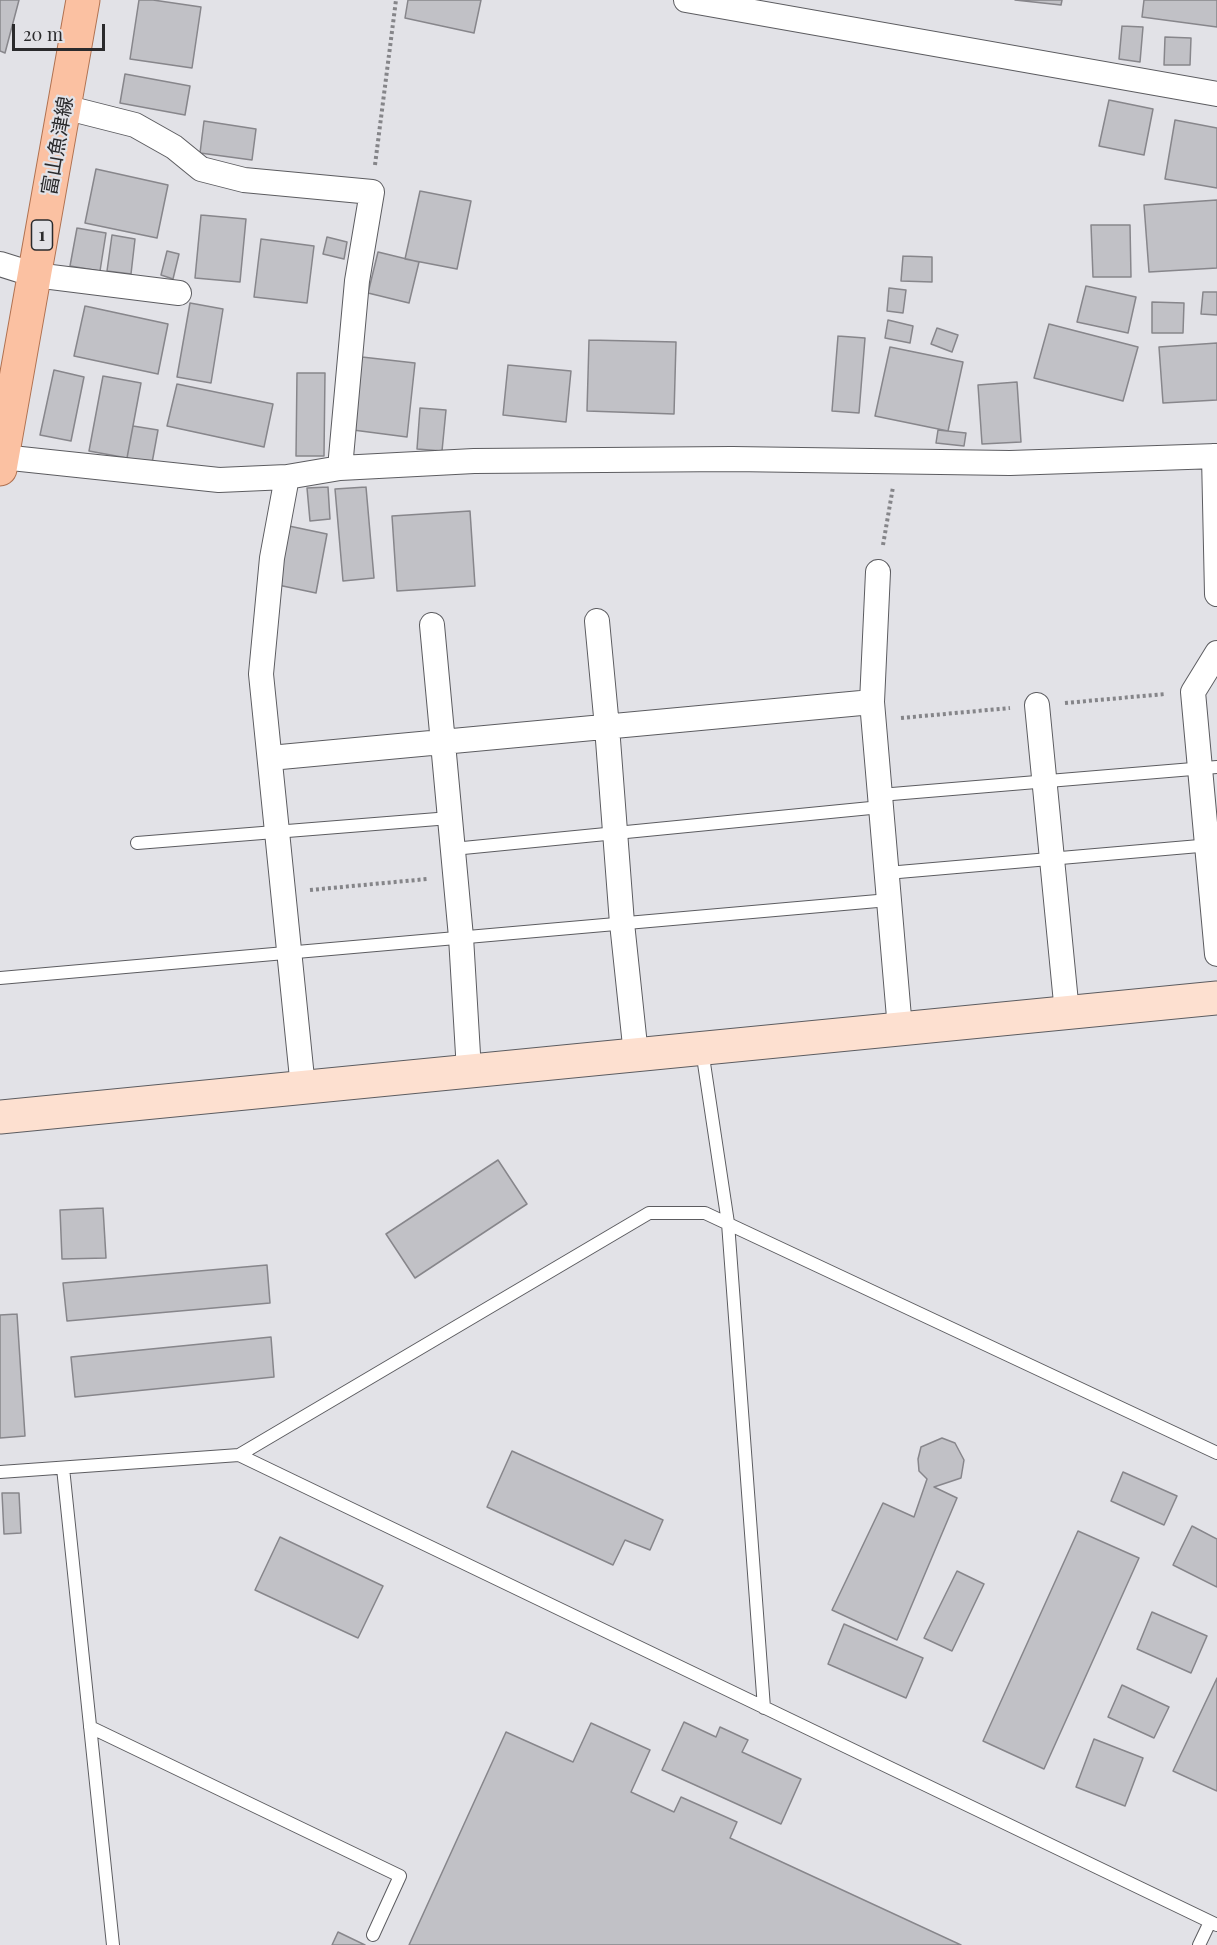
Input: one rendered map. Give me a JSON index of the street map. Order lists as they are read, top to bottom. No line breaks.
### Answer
{"streets":{"main road":["富山魚津線","1"]},"scale_bar":"20 m"}
